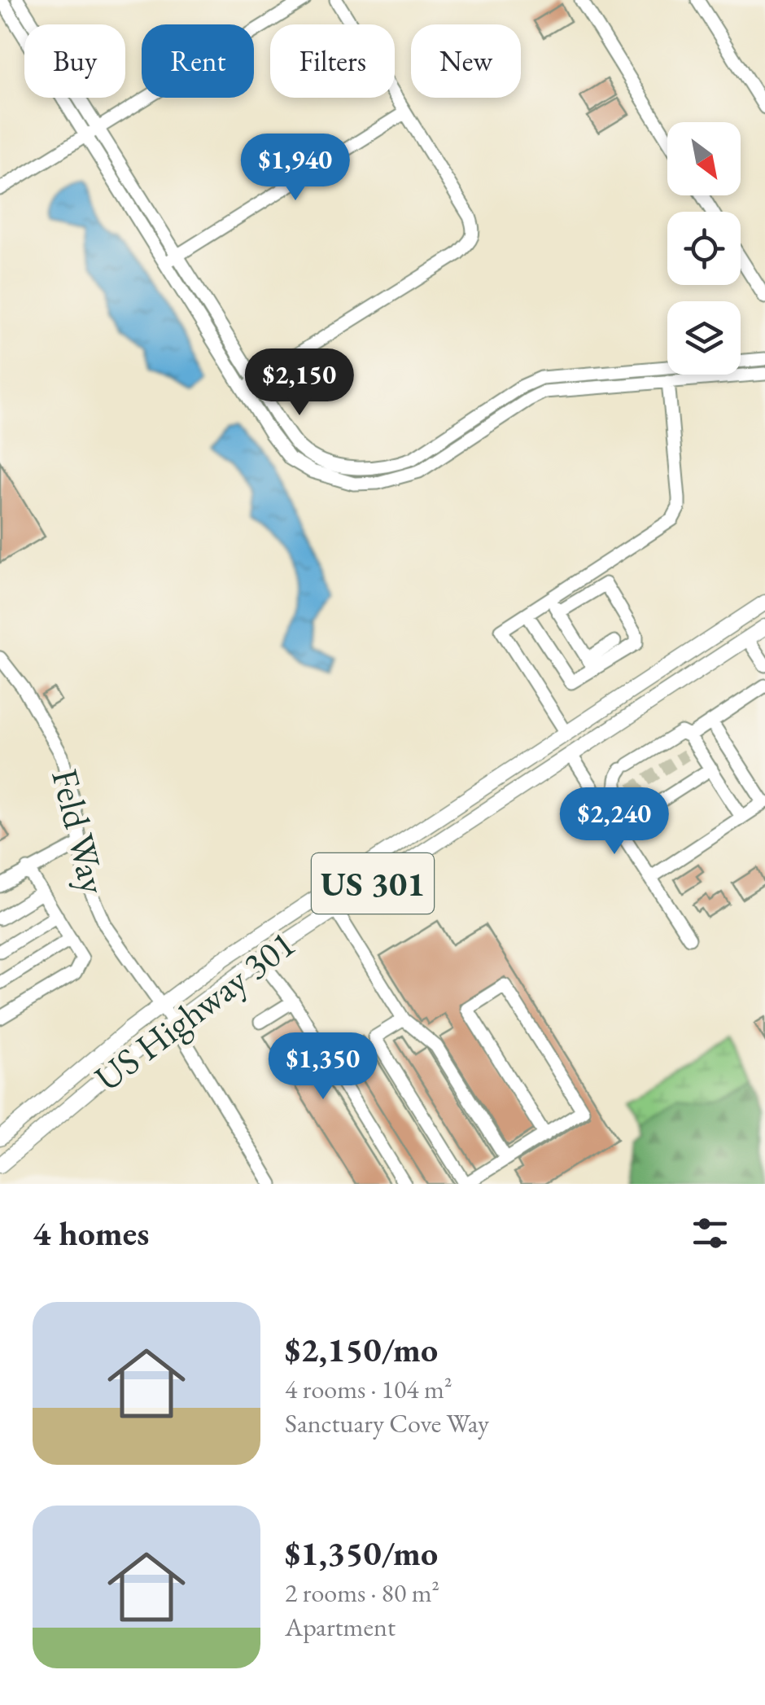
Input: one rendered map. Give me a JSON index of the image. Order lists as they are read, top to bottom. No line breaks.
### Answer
{"streets":{"main road":["US 301","US Highway 301"],"street":["Feld Way"]},"crossings":[["Feld Way","US 301"],["Feld Way","US Highway 301"],["US 301","US Highway 301"]],"north":"bottom right","page":{"chip":["Buy","Rent","Filters","New"],"price":["$1,940","$2,150","$2,240","$1,350"],"heading":"4 homes","list":[{"name":"$2,150/mo","note":"4 rooms · 104 m² · Sanctuary Cove Way"},{"name":"$1,350/mo","note":"2 rooms · 80 m² · Apartment"}]}}
